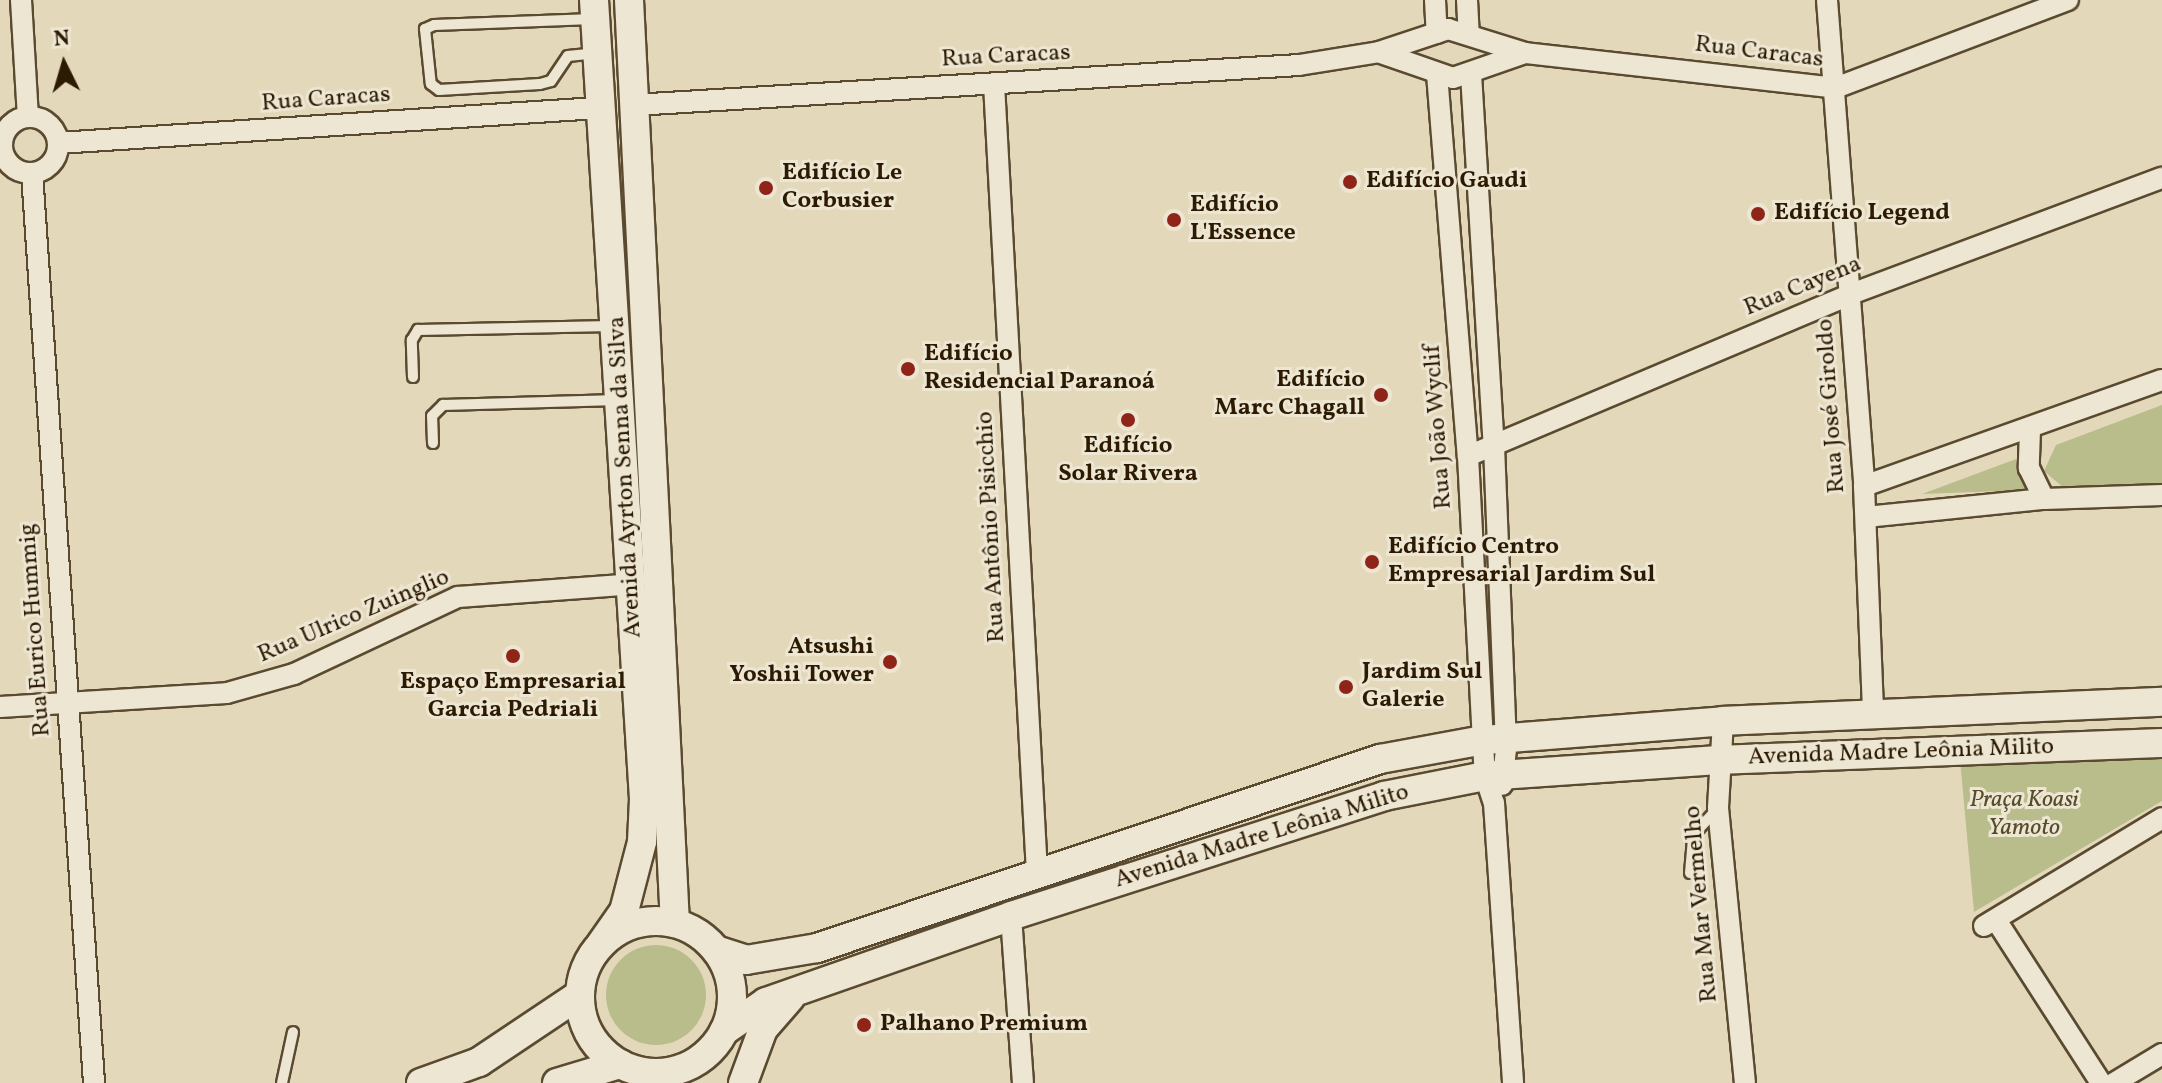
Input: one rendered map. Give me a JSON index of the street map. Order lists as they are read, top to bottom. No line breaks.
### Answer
{"streets":{"main road":["Avenida Ayrton Senna da Silva","Avenida Madre Leônia Milito"],"street":["Rua Caracas","Rua Cayena","Rua José Giroldo","Rua João Wyclif","Rua Antônio Pisicchio","Rua Ulrico Zuinglio","Rua Eurico Hummig","Rua Mar Vermelho"]},"crossings":[["Rua Caracas","Rua José Giroldo"],["Rua Caracas","Rua João Wyclif"],["Rua Caracas","Avenida Ayrton Senna da Silva"],["Rua Caracas","Rua Antônio Pisicchio"],["Rua Caracas","Rua Eurico Hummig"],["Rua Cayena","Rua José Giroldo"],["Rua Cayena","Rua João Wyclif"],["Rua José Giroldo","Avenida Madre Leônia Milito"],["Rua João Wyclif","Avenida Madre Leônia Milito"],["Avenida Ayrton Senna da Silva","Rua Ulrico Zuinglio"],["Avenida Ayrton Senna da Silva","Avenida Madre Leônia Milito"],["Rua Antônio Pisicchio","Avenida Madre Leônia Milito"],["Rua Ulrico Zuinglio","Rua Eurico Hummig"],["Avenida Madre Leônia Milito","Rua Mar Vermelho"]],"parks":["Praça Koasi Yamoto"],"places":["Edifício Gaudi","Edifício Le Corbusier","Edifício Legend","Edifício L'Essence","Edifício Residencial Paranoá","Edifício Marc Chagall","Edifício Solar Rivera","Edifício Centro Empresarial Jardim Sul","Espaço Empresarial Garcia Pedriali","Atsushi Yoshii Tower","Jardim Sul Galerie","Palhano Premium"],"north":"top"}
